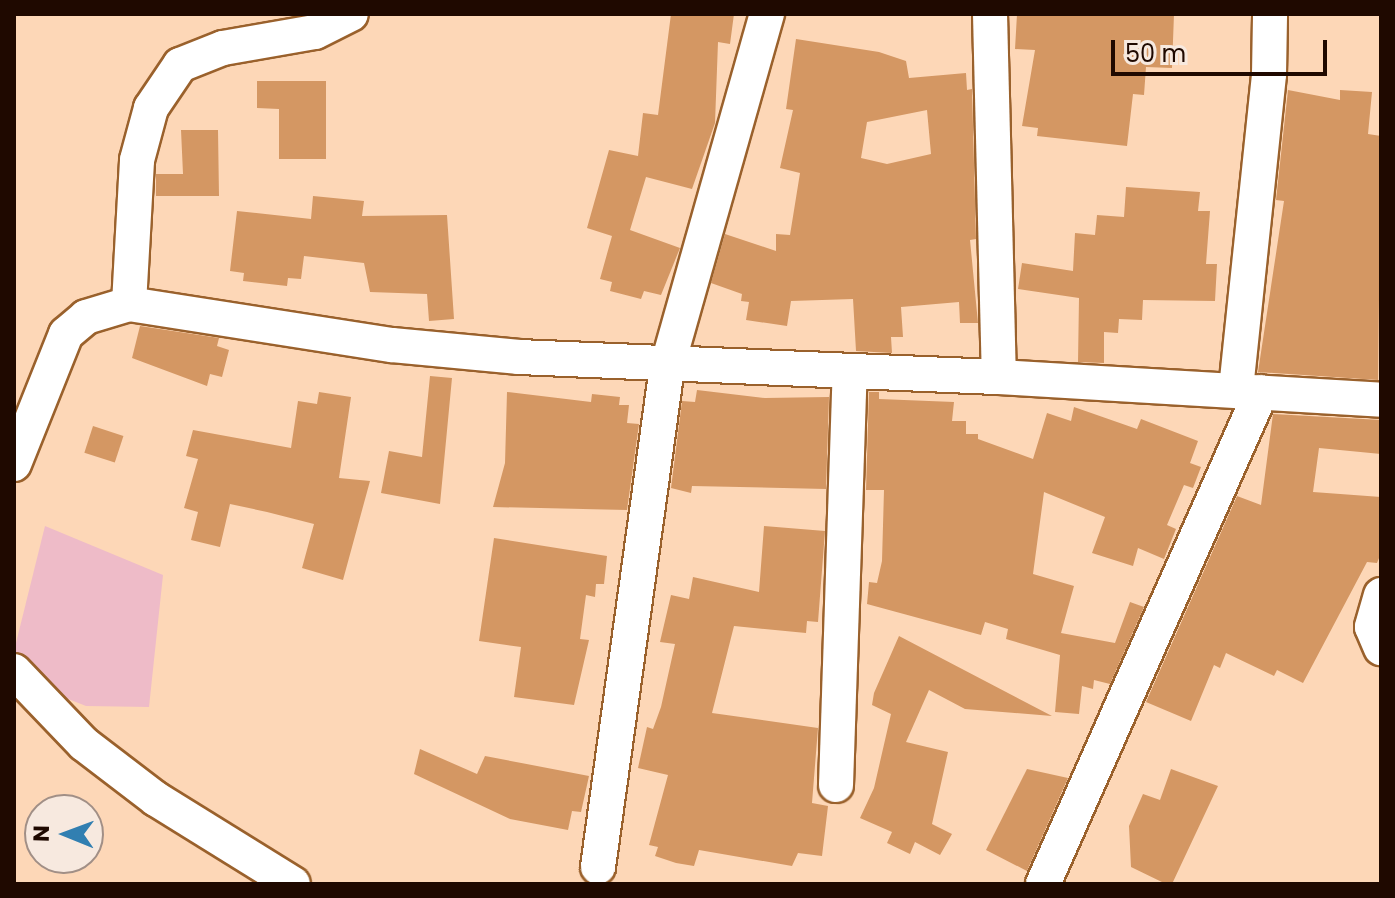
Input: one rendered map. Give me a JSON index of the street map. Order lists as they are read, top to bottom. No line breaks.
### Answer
{"scale_bar":"50 m","north":"left"}
